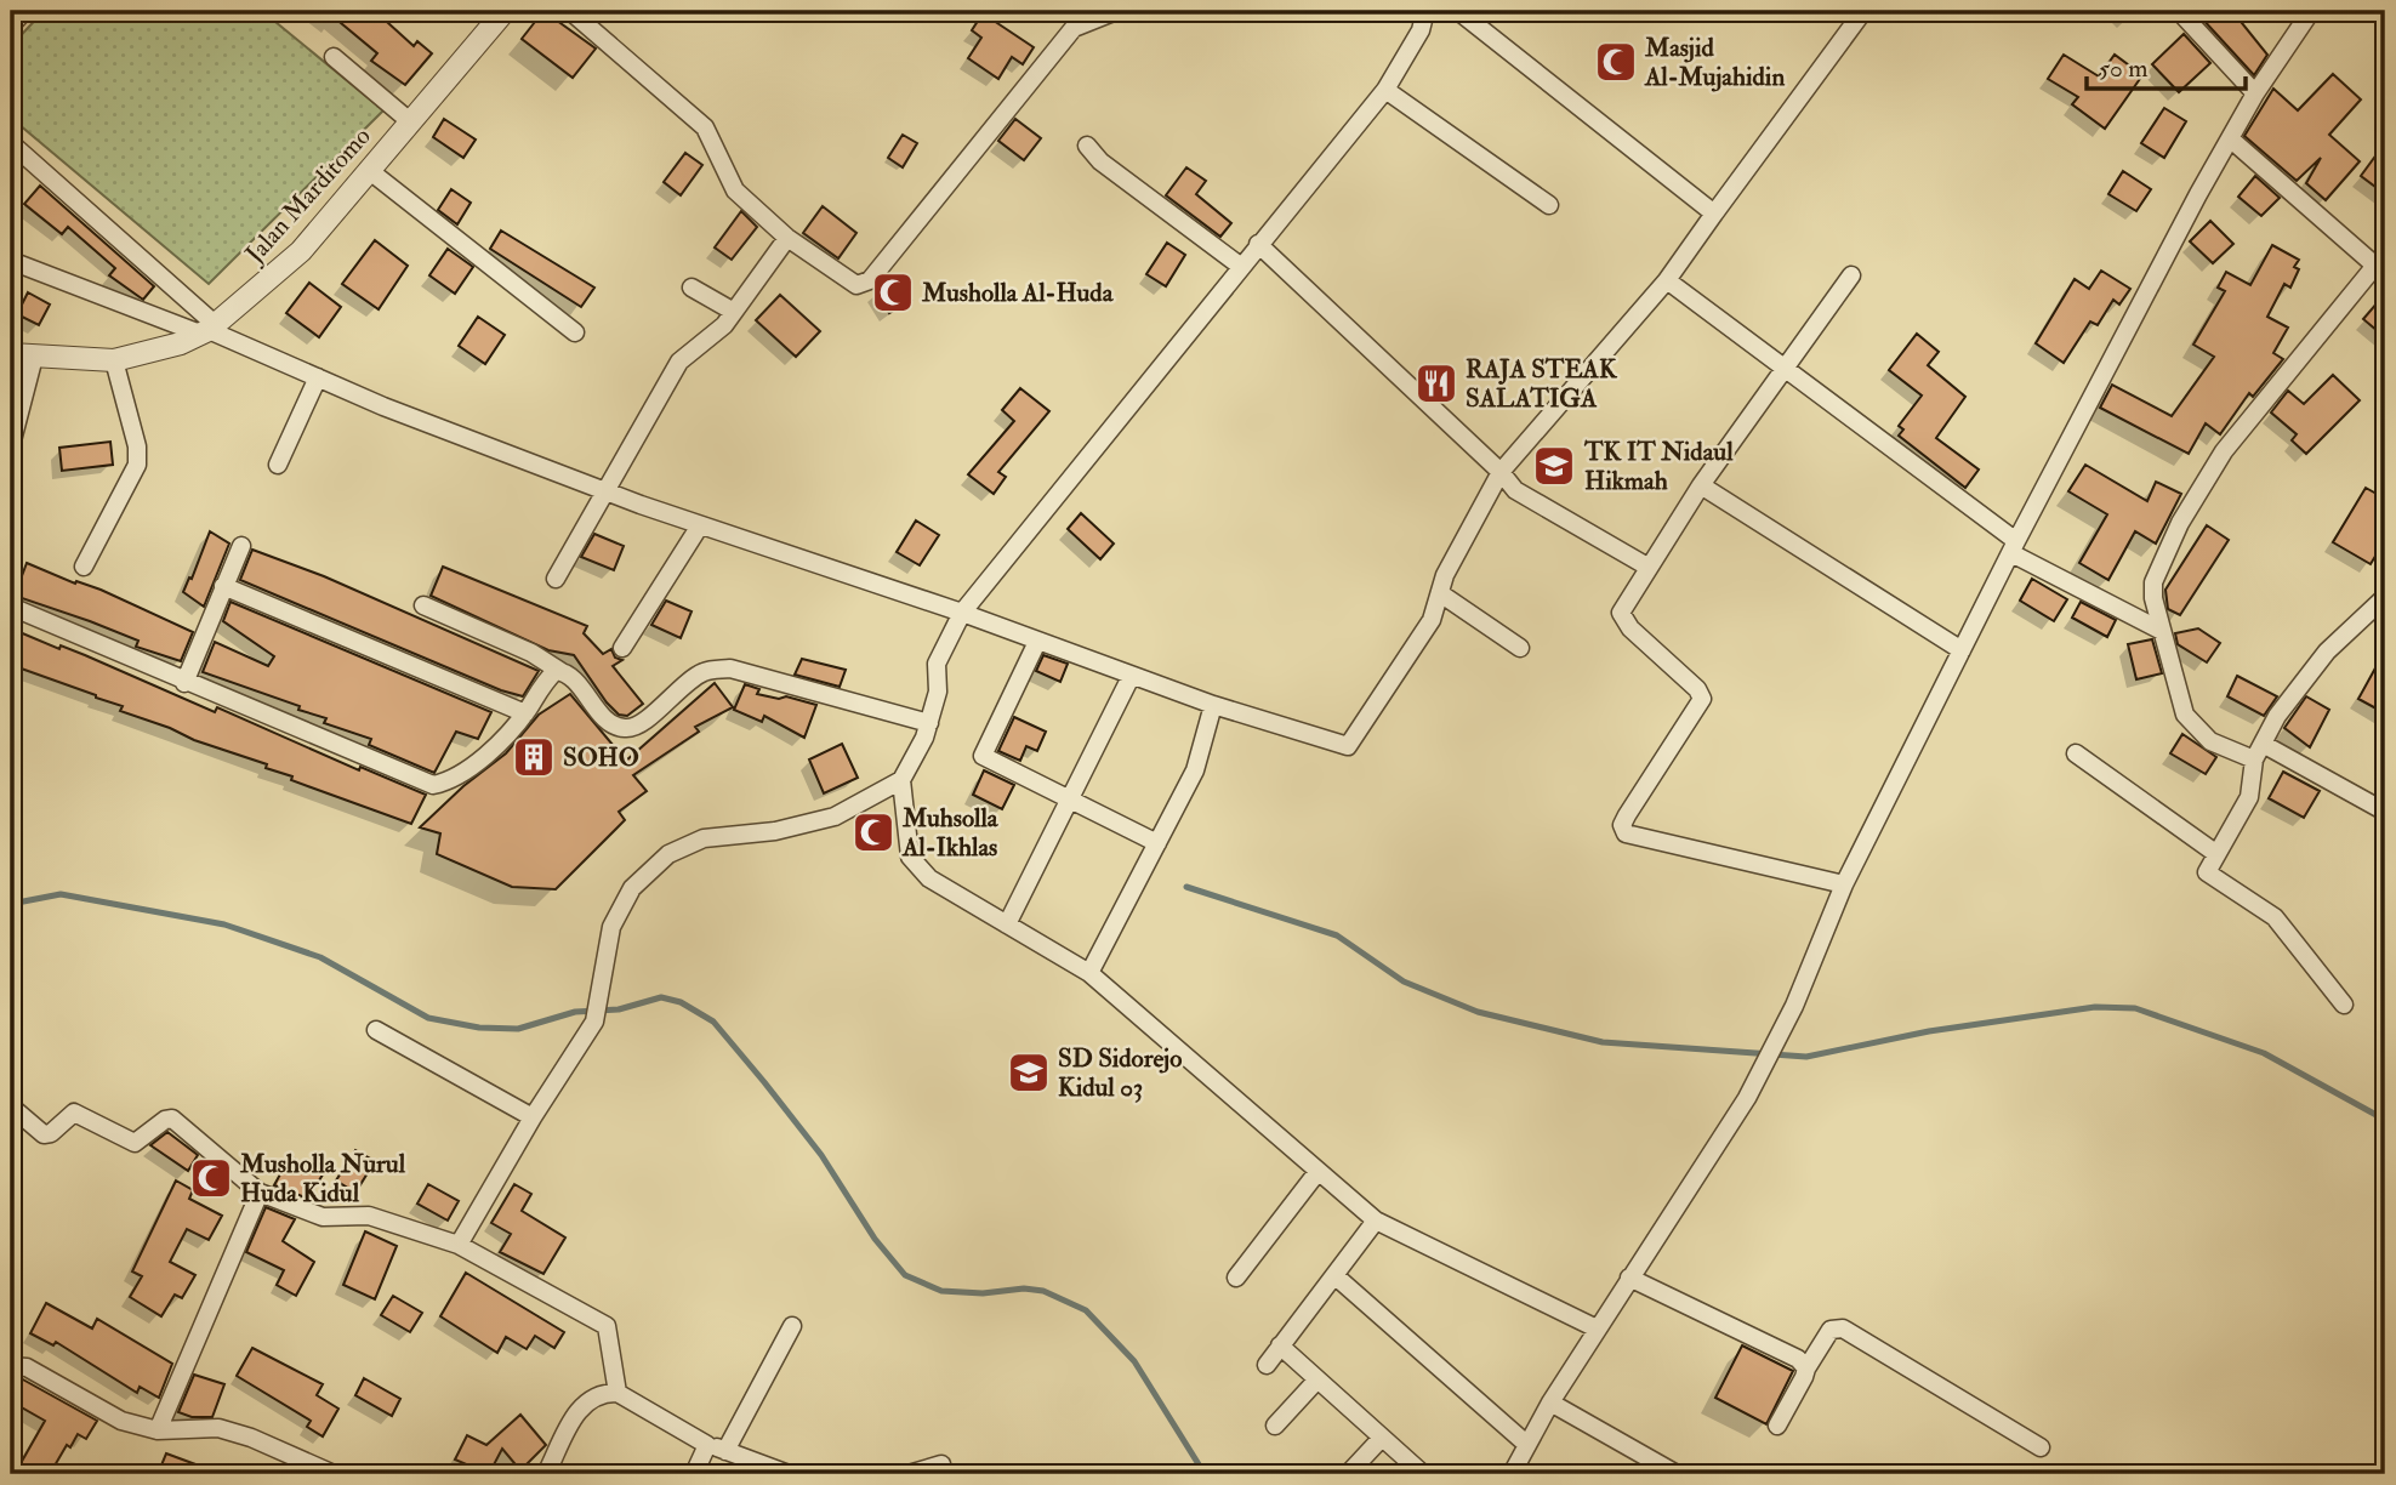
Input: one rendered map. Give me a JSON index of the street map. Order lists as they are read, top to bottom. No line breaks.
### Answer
{"streets":{"street":["Jalan Marditomo"]},"places":{"mosque":["Masjid Al-Mujahidin","Musholla Al-Huda","Muhsolla Al-Ikhlas","Musholla Nurul Huda Kidul"],"restaurant":["RAJA STEAK SALATIGA"],"school or university":["TK IT Nidaul Hikmah","SD Sidorejo Kidul 03"],"building":["SOHO"]},"scale_bar":"50 m"}
